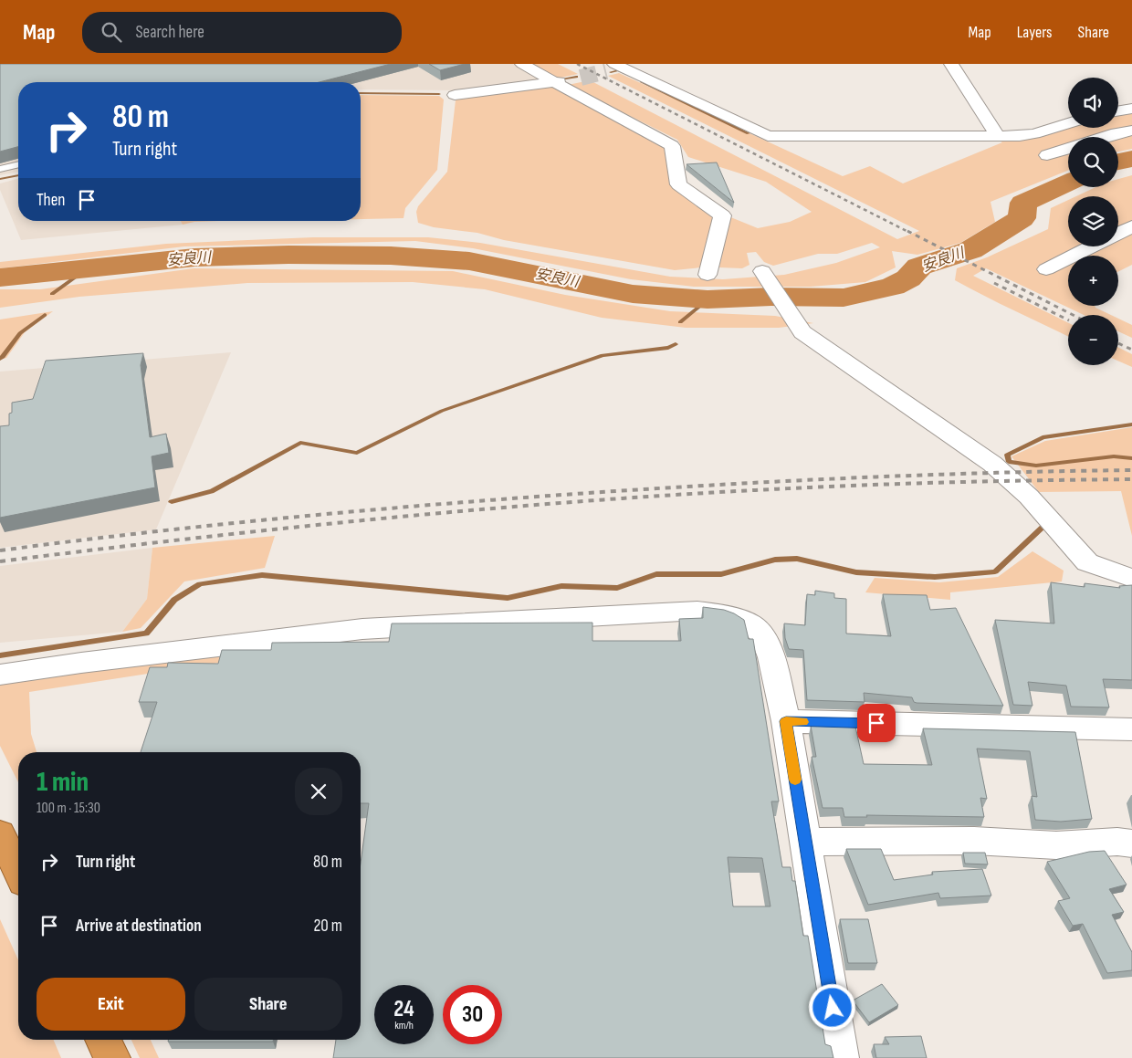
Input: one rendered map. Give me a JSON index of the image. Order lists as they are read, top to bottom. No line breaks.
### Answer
{"water":["安良川"],"page":{"header":"Map","search":"Search here","nav":["Map","Layers","Share"],"map_buttons":["+","−"],"turn":["80 m","Turn right"],"then":"Then","heading":["1 min","100 m · 15:30"],"list":[{"name":"Turn right","value":"80 m"},{"name":"Arrive at destination","value":"20 m"}],"buttons":["Exit","Share"],"speed":"24 km/h","limit":"30"}}
